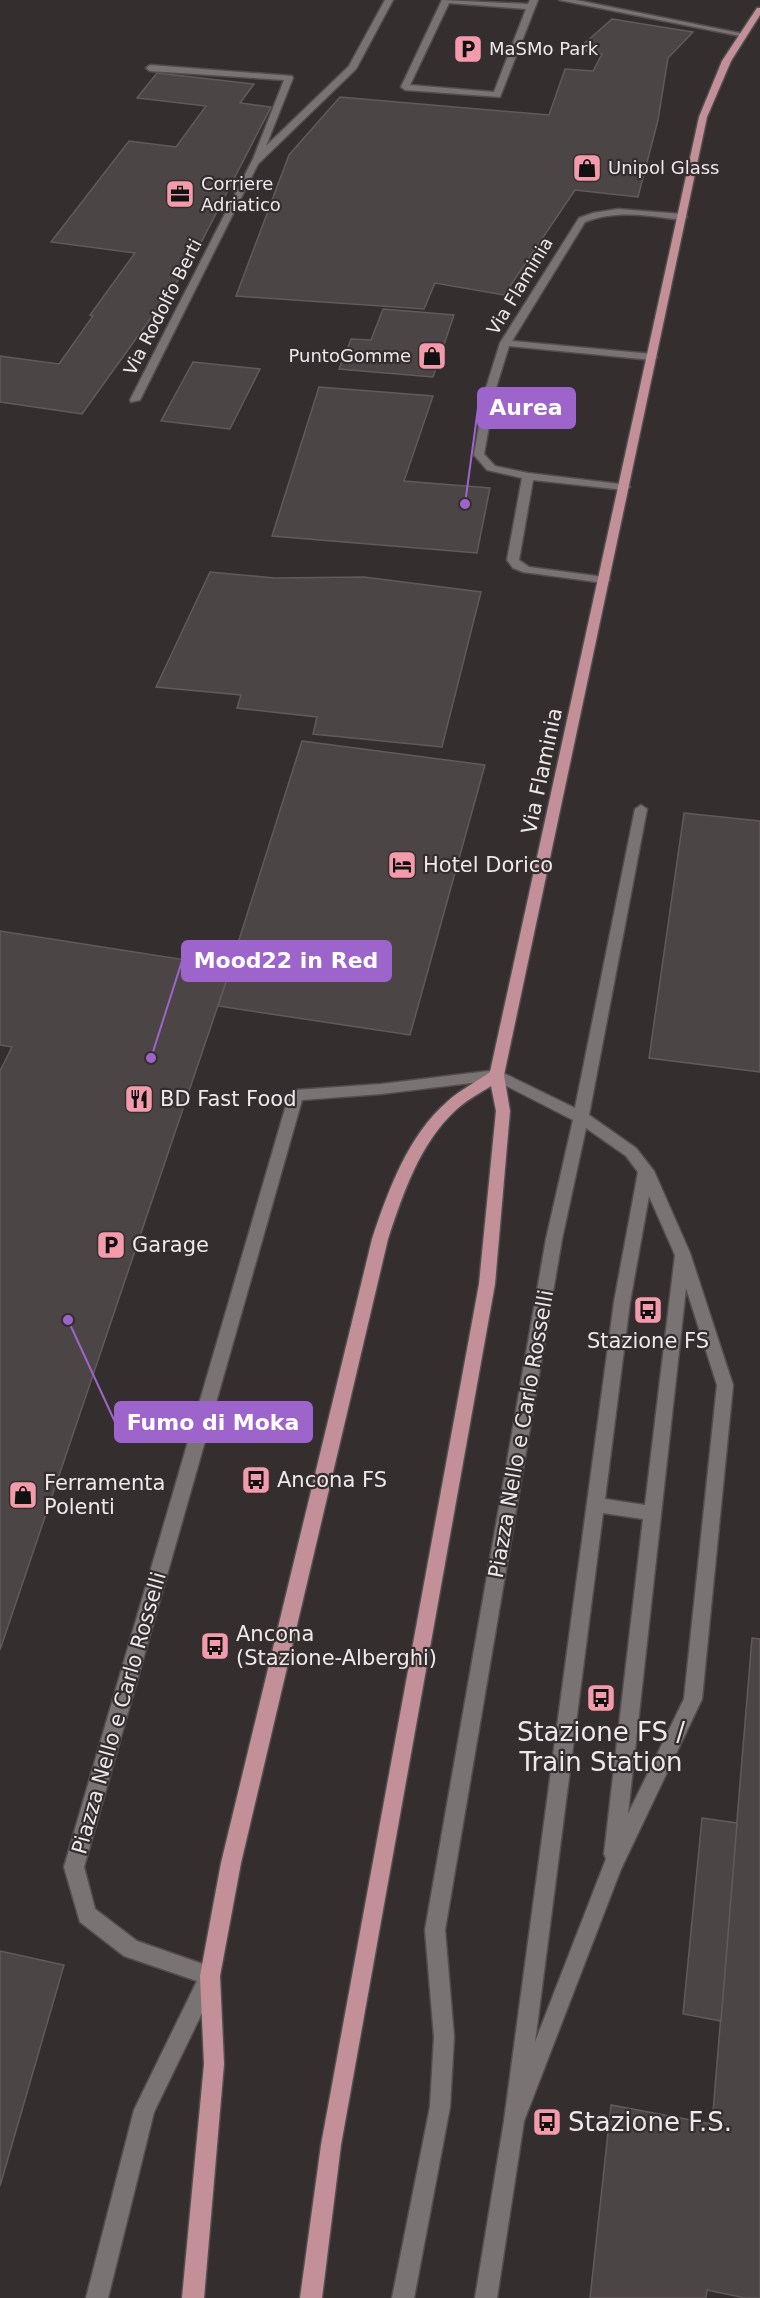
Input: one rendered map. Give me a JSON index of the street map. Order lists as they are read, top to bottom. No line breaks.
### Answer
{"streets":{"main road":["Via Flaminia"],"street":["Via Rodolfo Berti","Piazza Nello e Carlo Rosselli"]},"crossings":[["Via Flaminia","Piazza Nello e Carlo Rosselli"]],"places":{"parking":["MaSMo Park","Garage"],"shop":["Unipol Glass","PuntoGomme","Ferramenta Polenti"],"office":["Corriere Adriatico"],"other":["Aurea","Mood22 in Red","Fumo di Moka"],"hotel":["Hotel Dorico"],"restaurant":["BD Fast Food"],"bus stop":["Stazione FS","Ancona FS","Ancona (Stazione-Alberghi)","Stazione FS / Train Station","Stazione F.S."]}}
